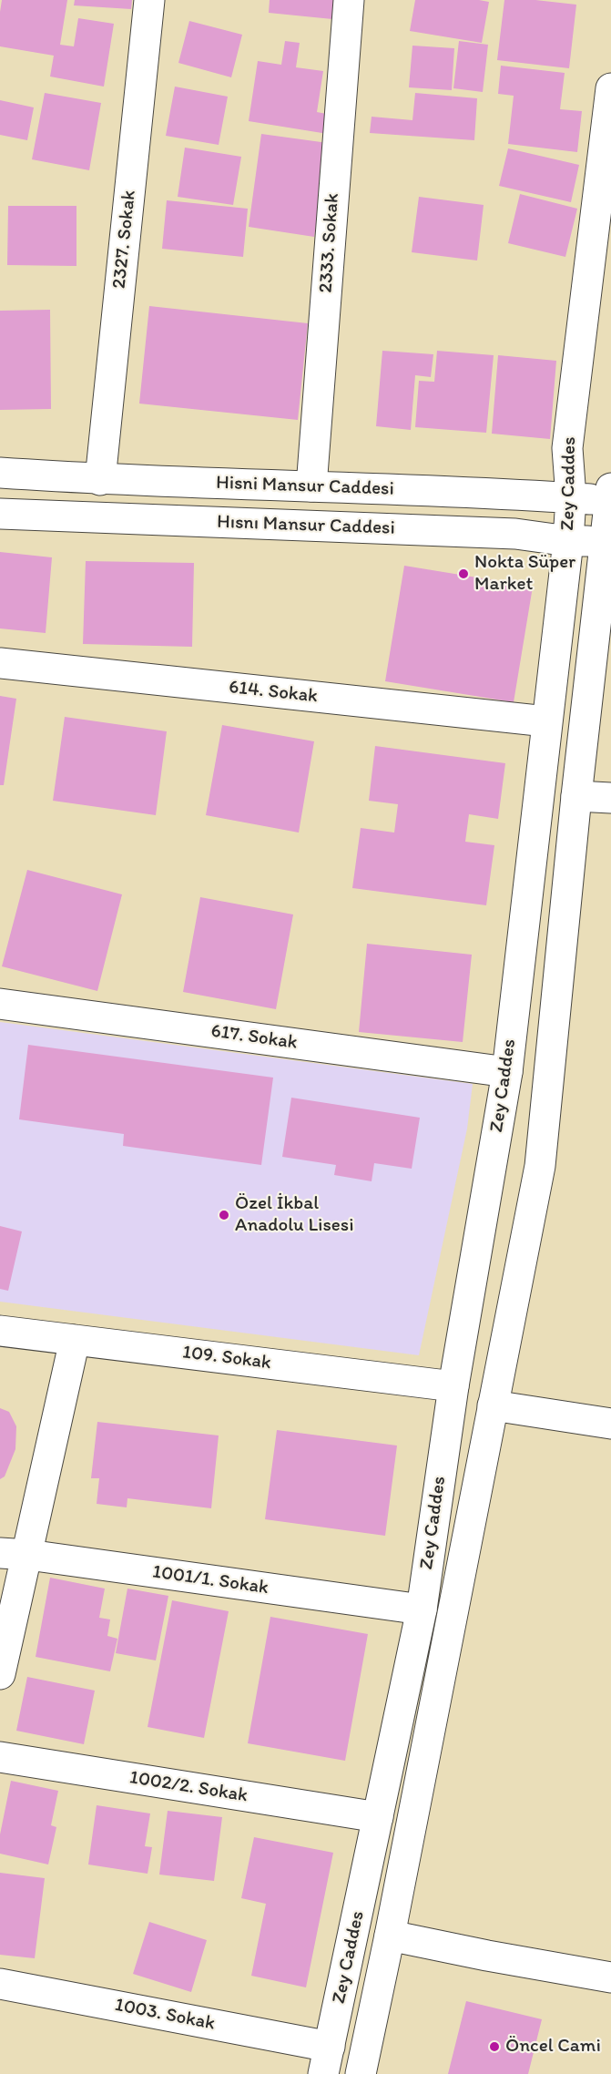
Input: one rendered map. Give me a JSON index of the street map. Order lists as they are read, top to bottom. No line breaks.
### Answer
{"streets":{"main road":["2327. Sokak","2333. Sokak","Zey Caddes","Hisni Mansur Caddesi","Hısnı Mansur Caddesi","614. Sokak","617. Sokak","109. Sokak","1001/1. Sokak","1002/2. Sokak","1003. Sokak"]},"crossings":[["2327. Sokak","Hisni Mansur Caddesi"],["2333. Sokak","Hisni Mansur Caddesi"],["Zey Caddes","Hisni Mansur Caddesi"],["Zey Caddes","Hısnı Mansur Caddesi"],["Zey Caddes","614. Sokak"],["Zey Caddes","617. Sokak"],["Zey Caddes","109. Sokak"],["Zey Caddes","1001/1. Sokak"],["Zey Caddes","1002/2. Sokak"],["Zey Caddes","1003. Sokak"]],"places":["Nokta Süper Market","Özel İkbal Anadolu Lisesi","Öncel Cami"]}
